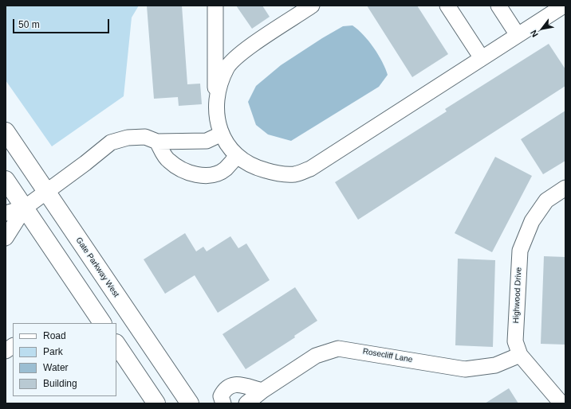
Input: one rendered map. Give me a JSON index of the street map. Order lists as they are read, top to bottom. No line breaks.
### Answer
{"streets":{"main road":["Gate Parkway West"],"street":["Highwood Drive","Rosecliff Lane"]},"crossings":[["Highwood Drive","Rosecliff Lane"]],"legend":["Road","Park","Water","Building"],"scale_bar":"50 m","north":"bottom left"}
